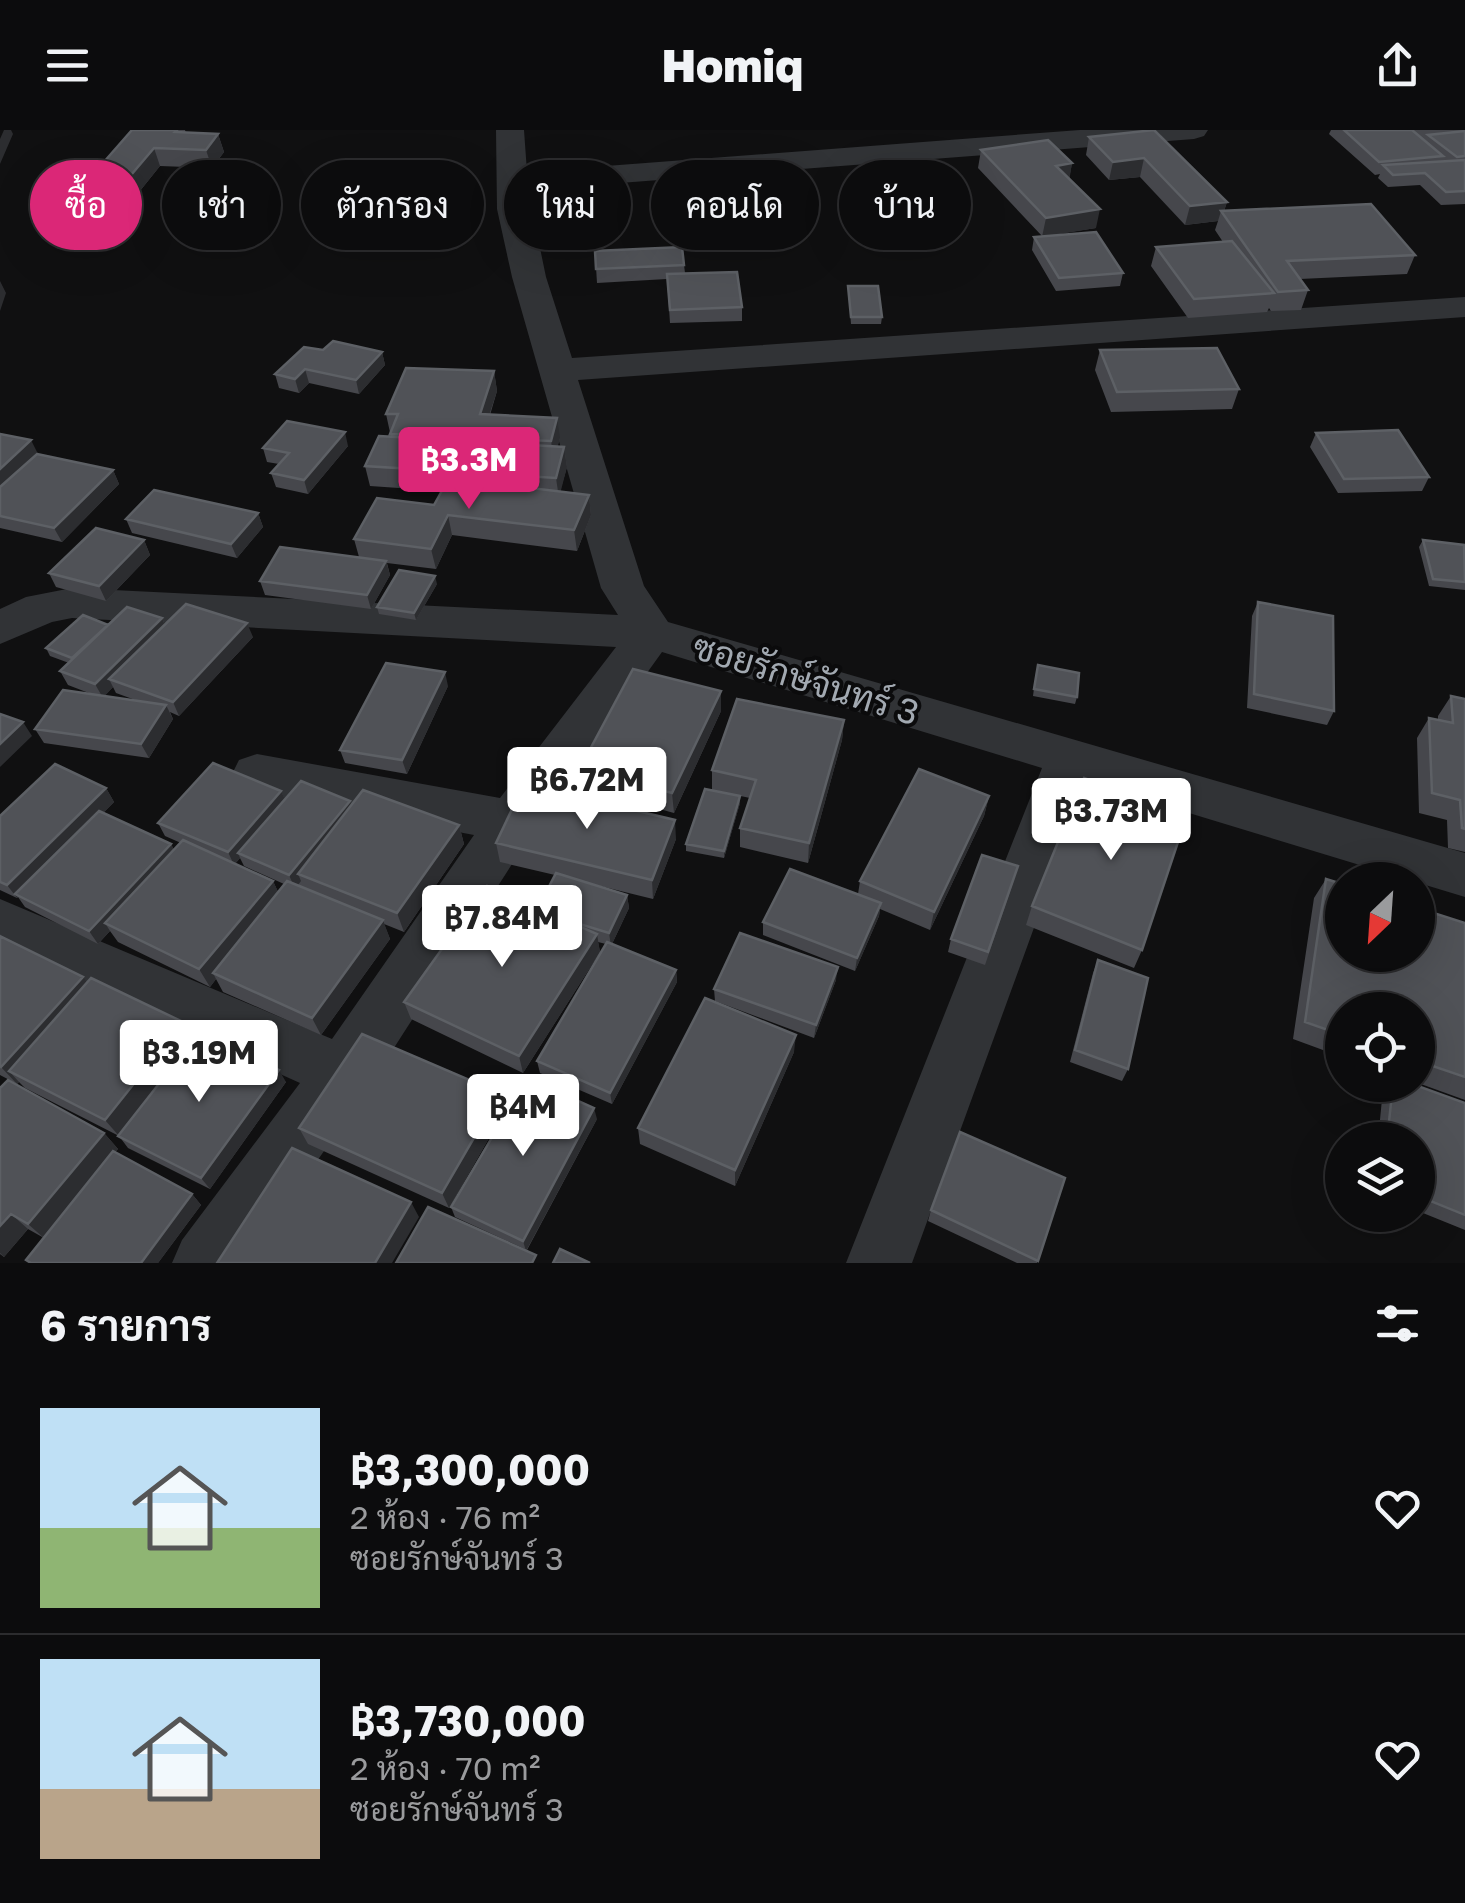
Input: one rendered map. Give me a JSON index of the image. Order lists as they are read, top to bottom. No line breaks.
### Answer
{"streets":{"street":["ซอยรักษ์จันทร์ 3"]},"north":"bottom left","page":{"header":"Homiq","chip":["ซื้อ","เช่า","ตัวกรอง","ใหม่","คอนโด","บ้าน"],"price":["฿3.3M","฿6.72M","฿3.73M","฿7.84M","฿3.19M","฿4M"],"heading":"6 รายการ","list":[{"name":"฿3,300,000","note":"2 ห้อง · 76 m² · ซอยรักษ์จันทร์ 3"},{"name":"฿3,730,000","note":"2 ห้อง · 70 m² · ซอยรักษ์จันทร์ 3"}]}}
